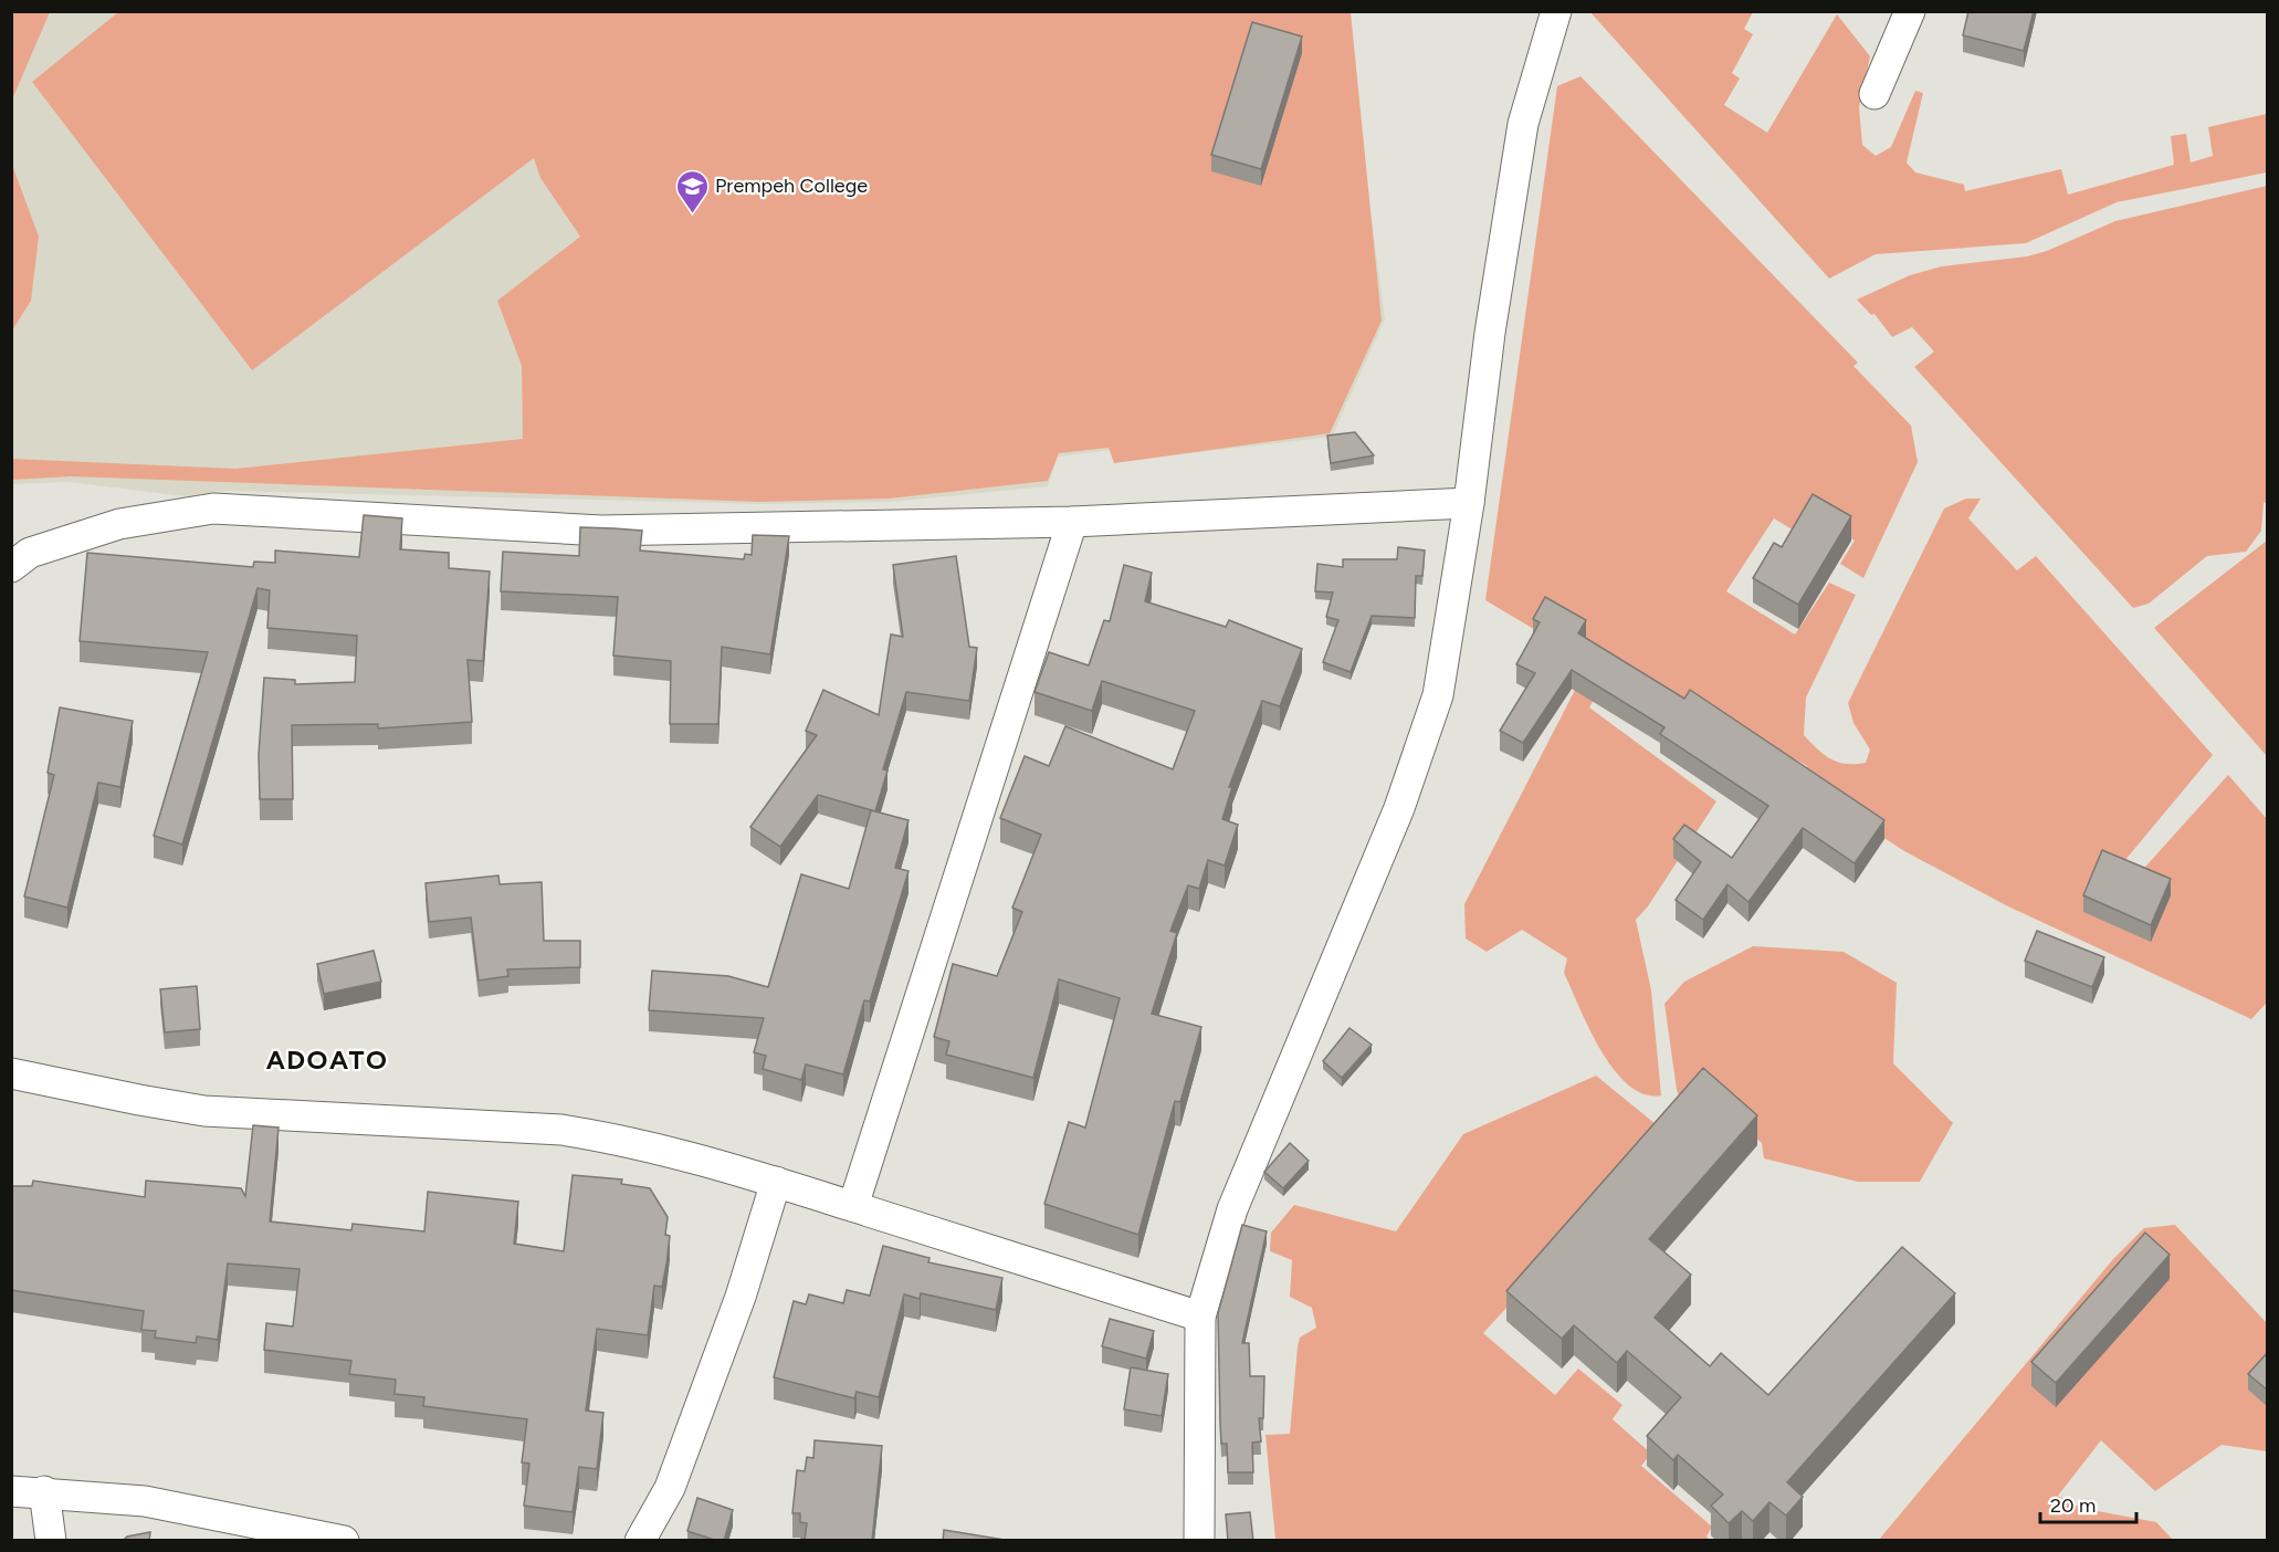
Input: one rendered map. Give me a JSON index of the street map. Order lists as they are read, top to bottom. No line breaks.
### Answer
{"districts":["ADOATO"],"places":{"school or university":["Prempeh College"]},"scale_bar":"20 m"}
